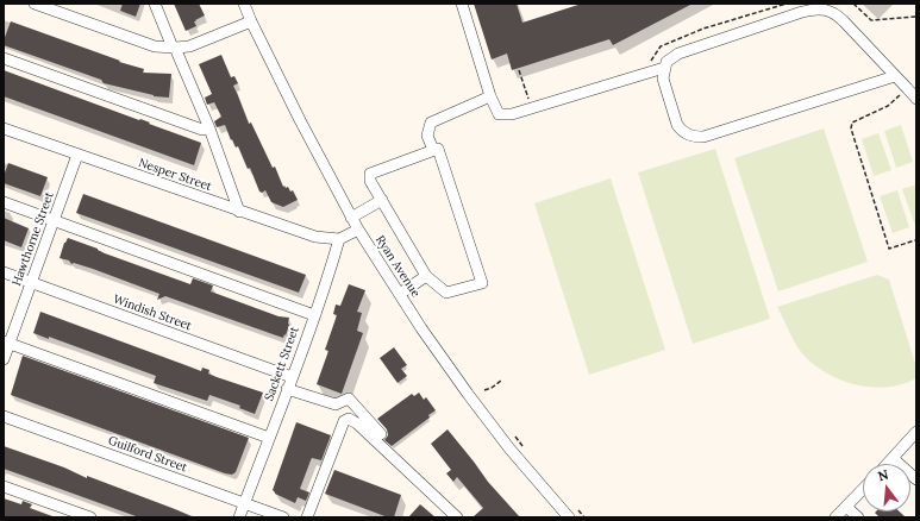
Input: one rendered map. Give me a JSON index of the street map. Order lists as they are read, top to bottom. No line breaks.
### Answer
{"streets":{"street":["Nesper Street","Hawthorne Street","Ryan Avenue","Windish Street","Sackett Street","Guilford Street"]},"crossings":[["Nesper Street","Hawthorne Street"],["Nesper Street","Sackett Street"],["Hawthorne Street","Windish Street"],["Windish Street","Sackett Street"],["Sackett Street","Guilford Street"]],"north":"top"}
